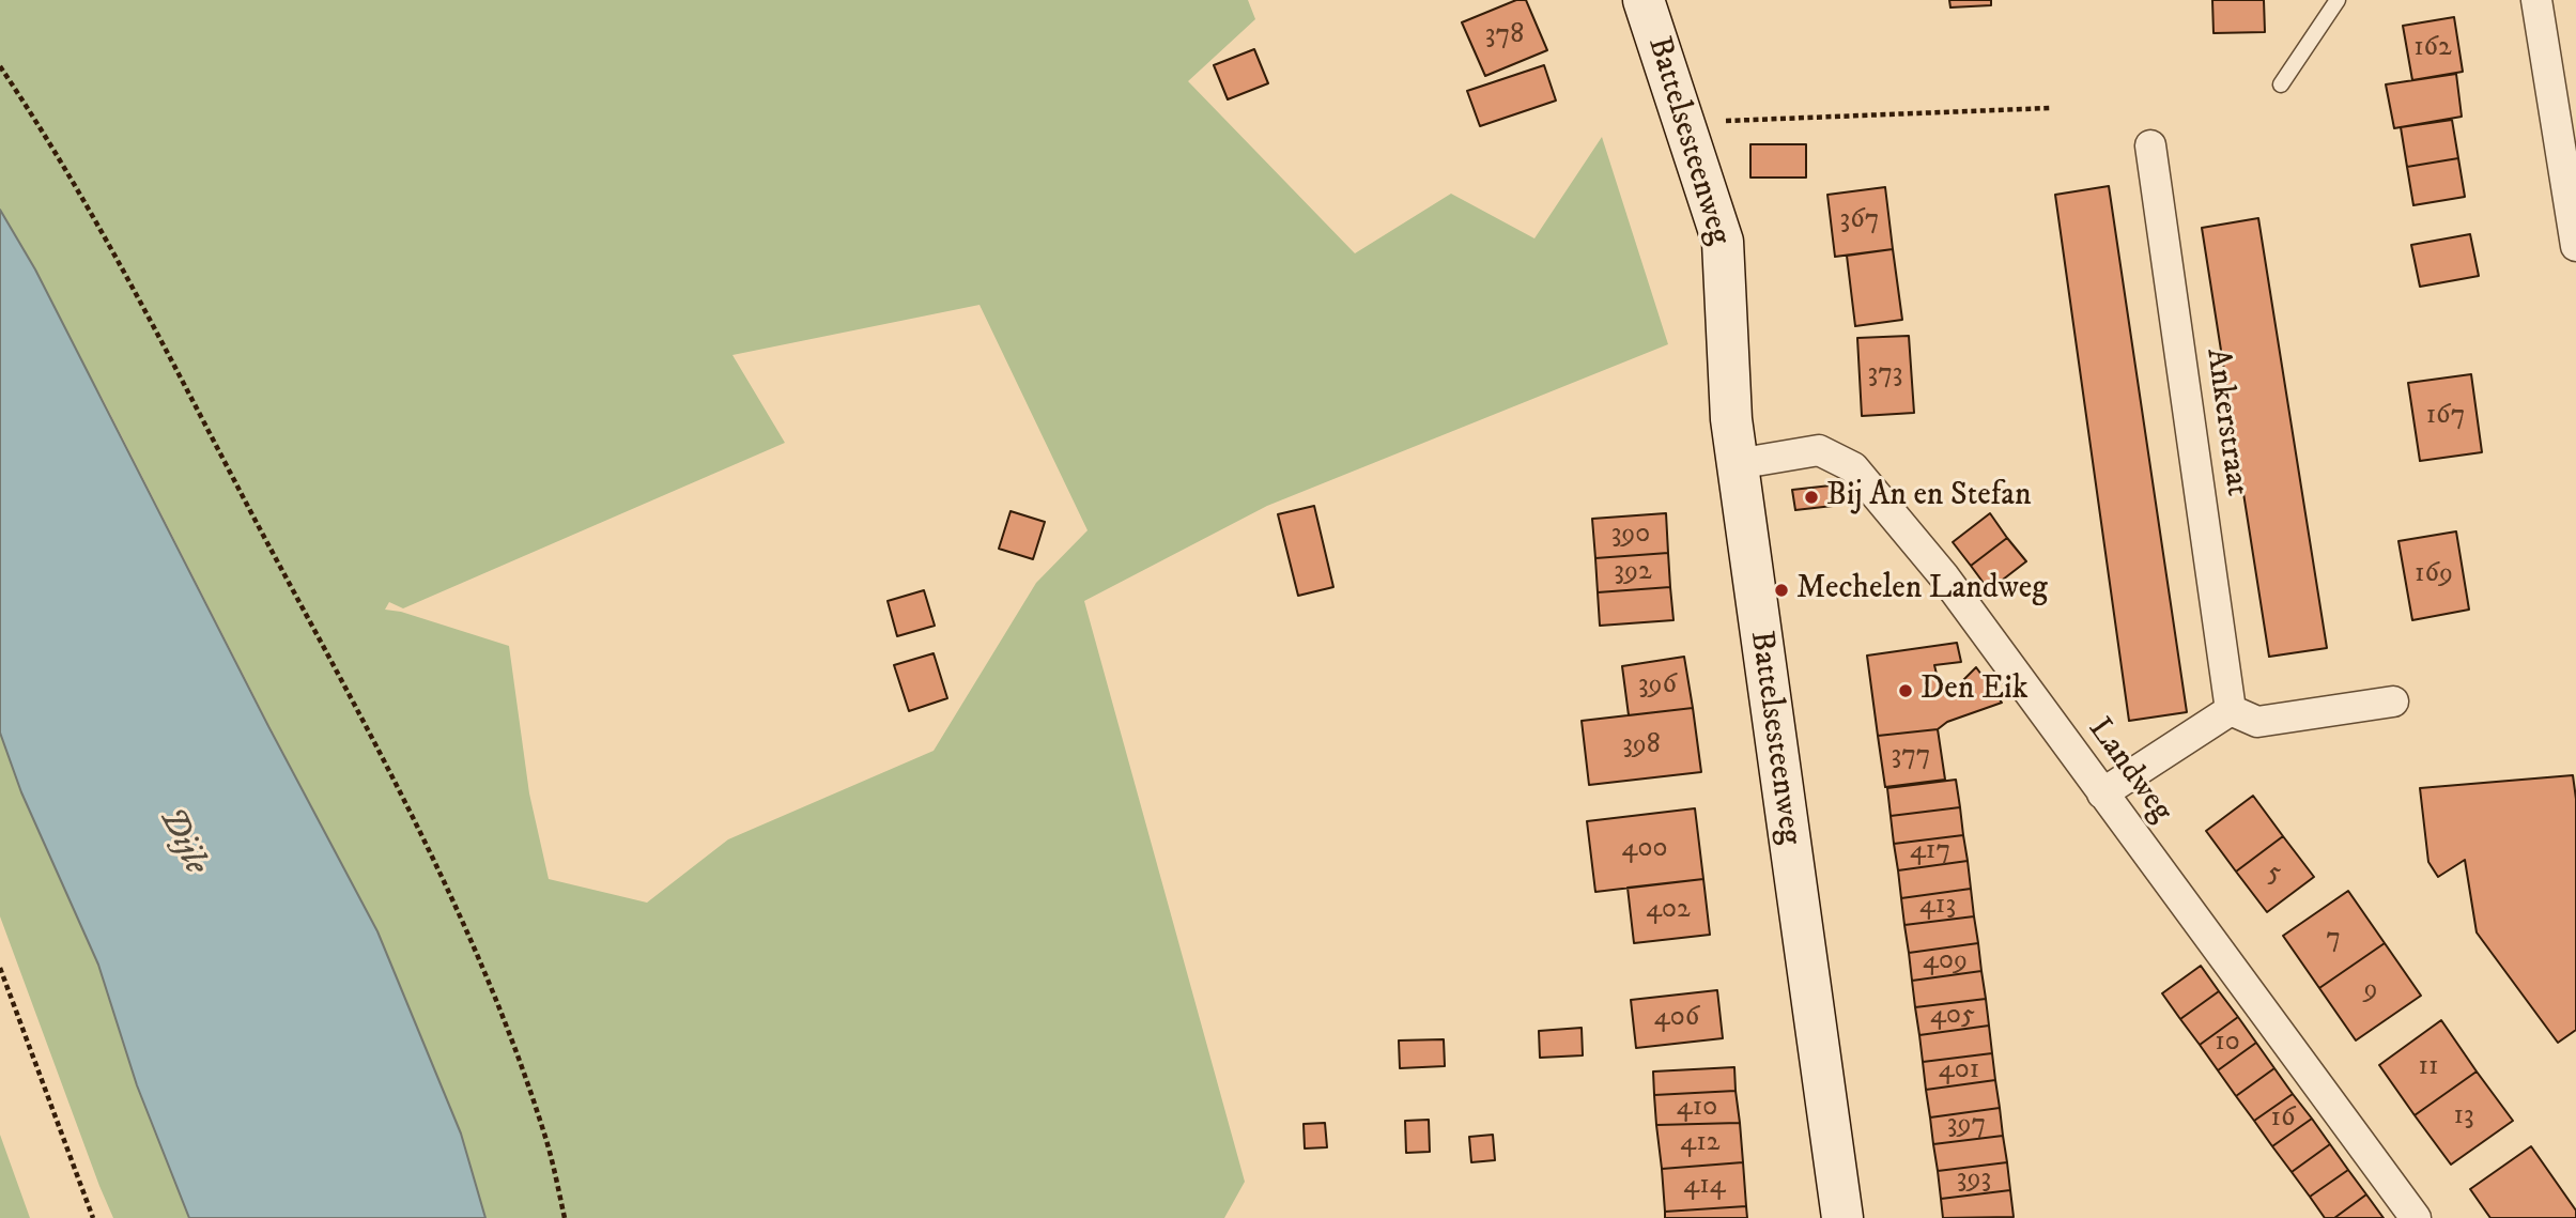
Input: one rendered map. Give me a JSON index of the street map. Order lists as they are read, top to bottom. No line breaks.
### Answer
{"streets":{"main road":["Battelsesteenweg"],"street":["Ankerstraat","Landweg"]},"crossings":[["Battelsesteenweg","Landweg"]],"water":["Dijle"],"places":["Bij An en Stefan","Mechelen Landweg","Den Eik"],"house_numbers":["378","162","367","373","167","390","392","169","396","398","377","400","417","5","413","402","7","409","9","405","406","10","11","401","410","13","16","397","412","393","414"]}
